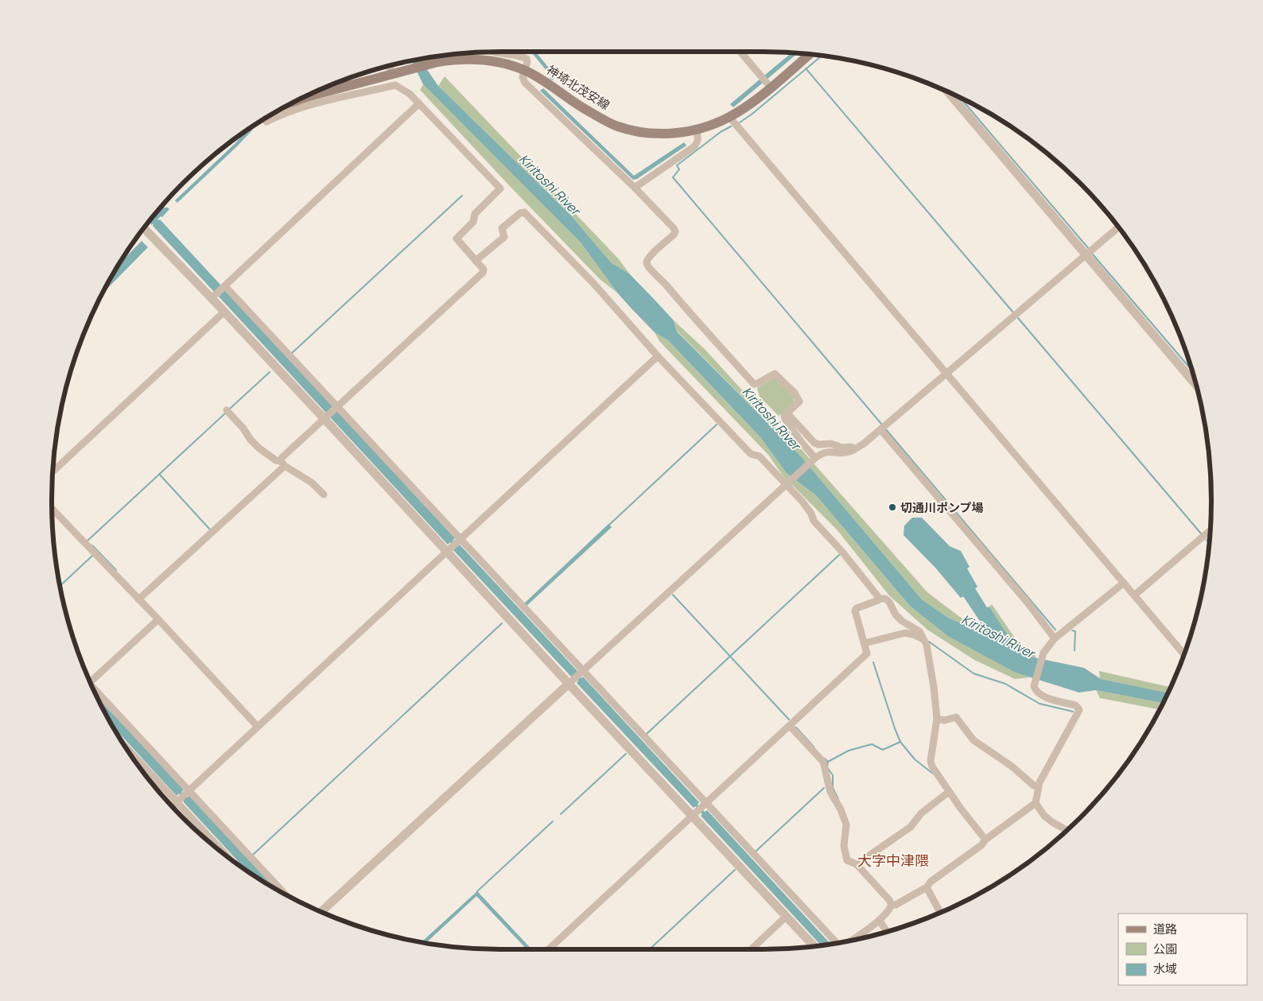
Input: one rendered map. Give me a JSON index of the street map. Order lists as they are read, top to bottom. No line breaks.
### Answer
{"streets":{"main road":["神埼北茂安線"]},"districts":["大字中津隈"],"water":["Kiritoshi River"],"places":["切通川ポンプ場"],"legend":["道路","公園","水域"]}
